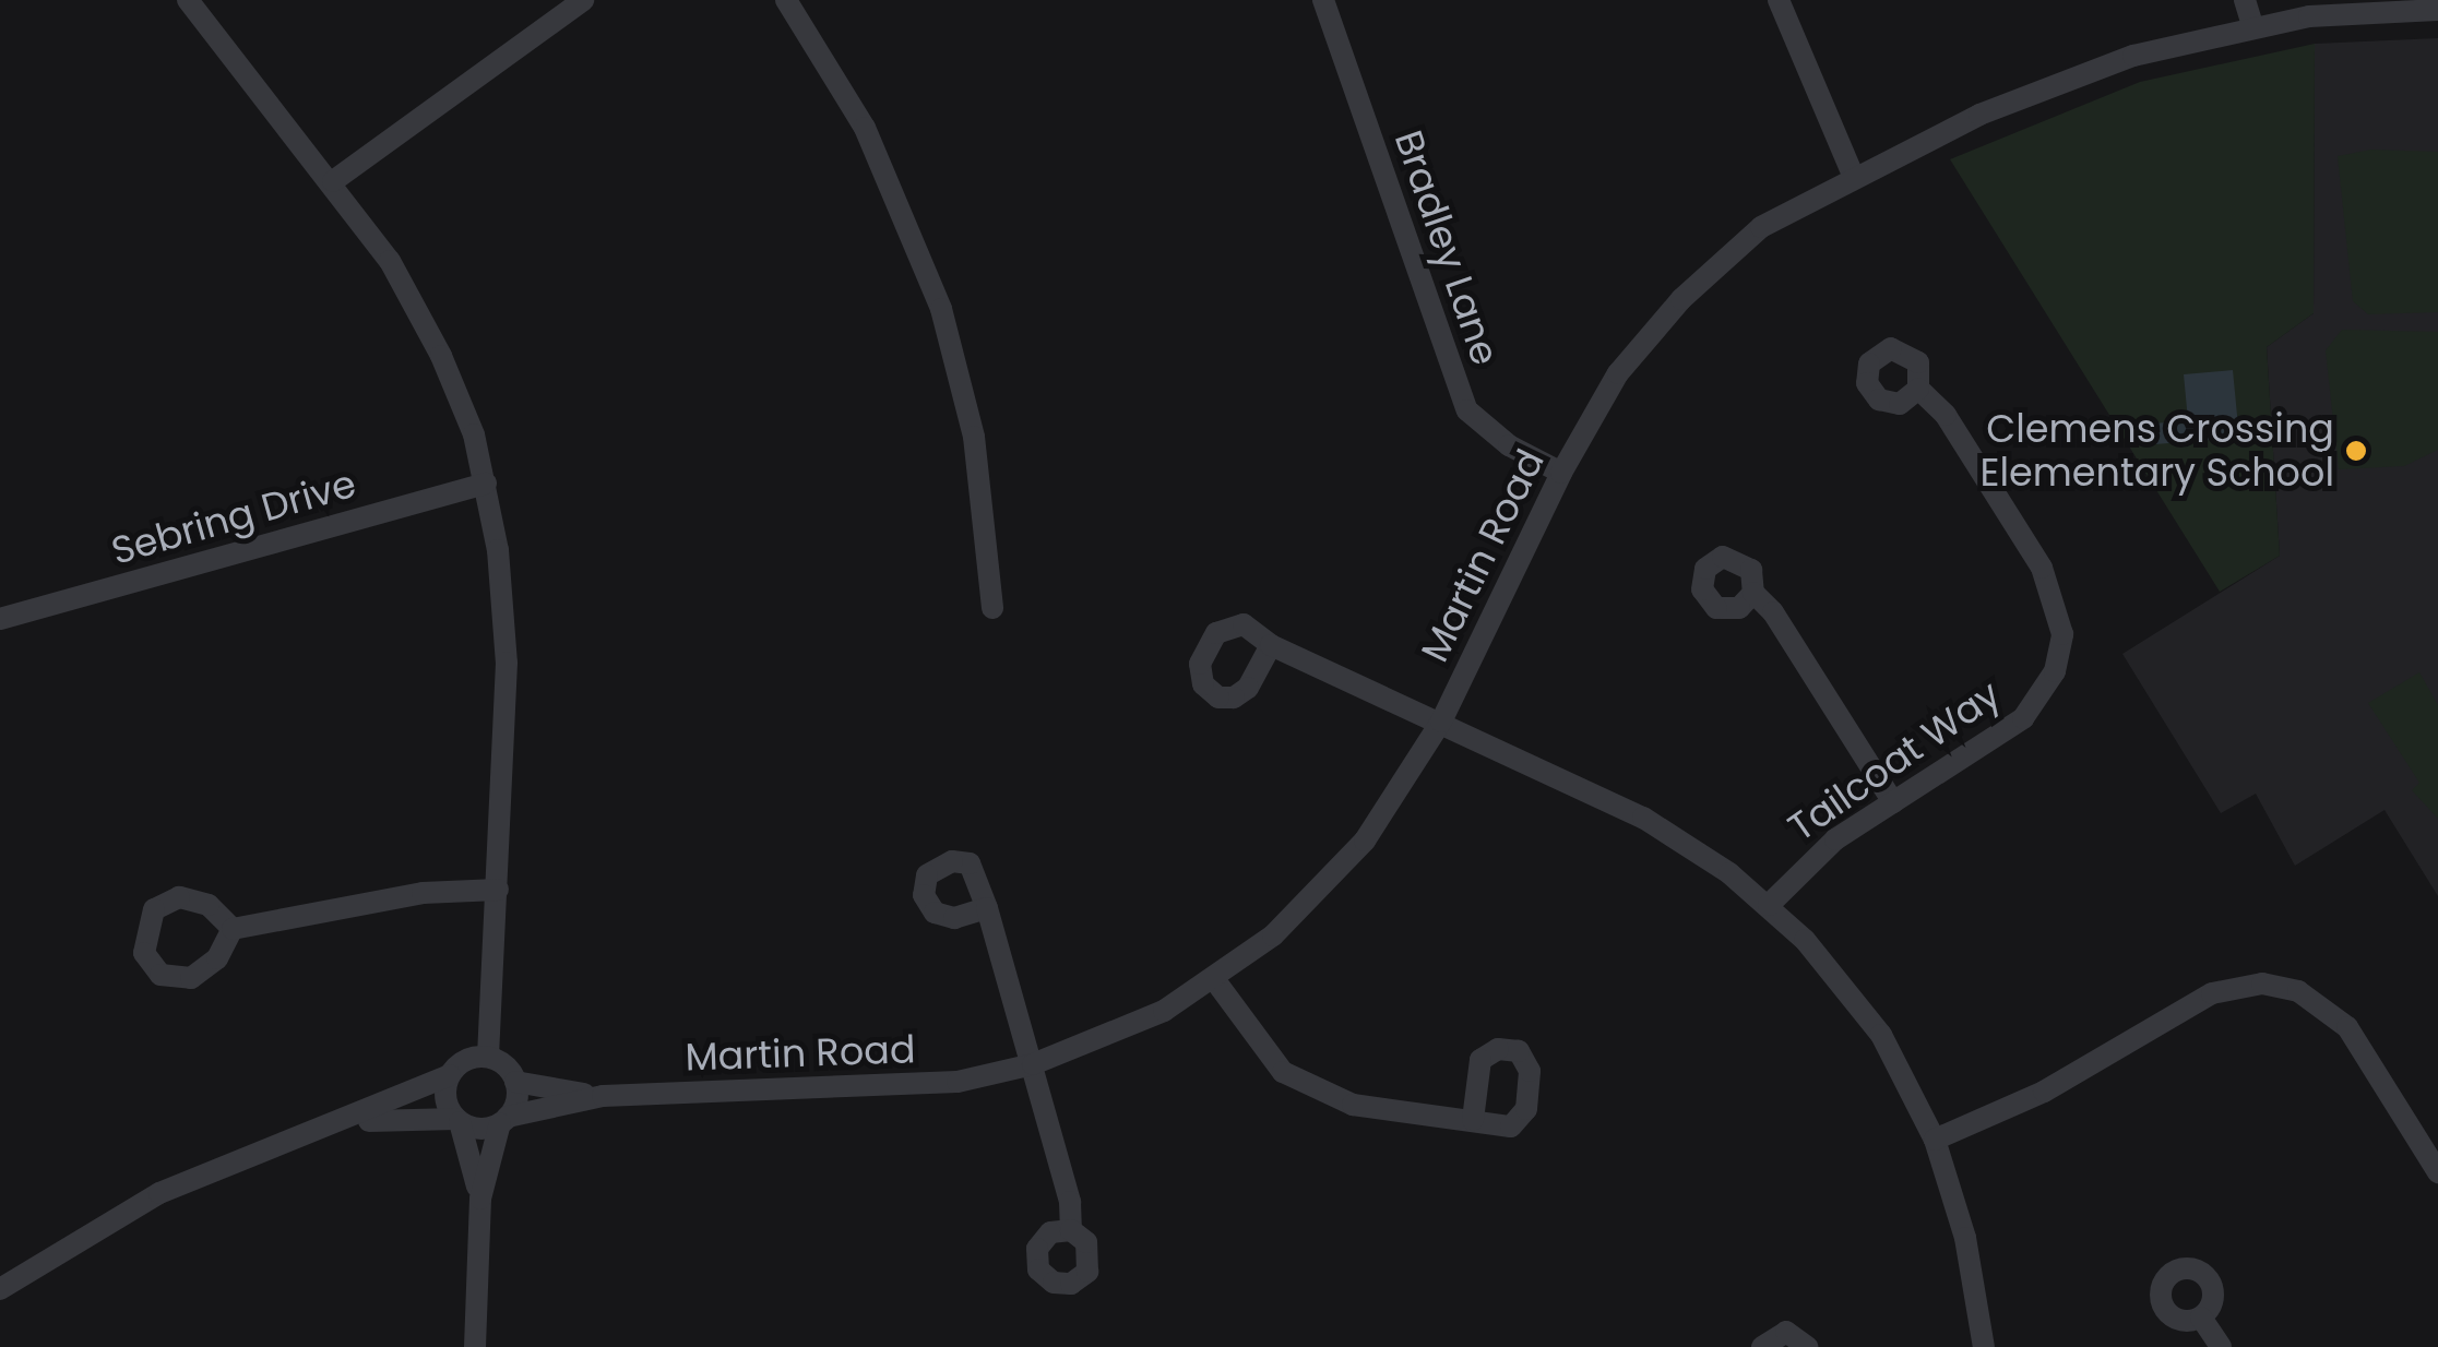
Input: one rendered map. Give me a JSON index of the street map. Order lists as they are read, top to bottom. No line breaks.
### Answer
{"streets":{"street":["Bradley Lane","Sebring Drive","Martin Road","Tailcoat Way"]},"crossings":[["Bradley Lane","Martin Road"]],"places":["Clemens Crossing Elementary School"]}
